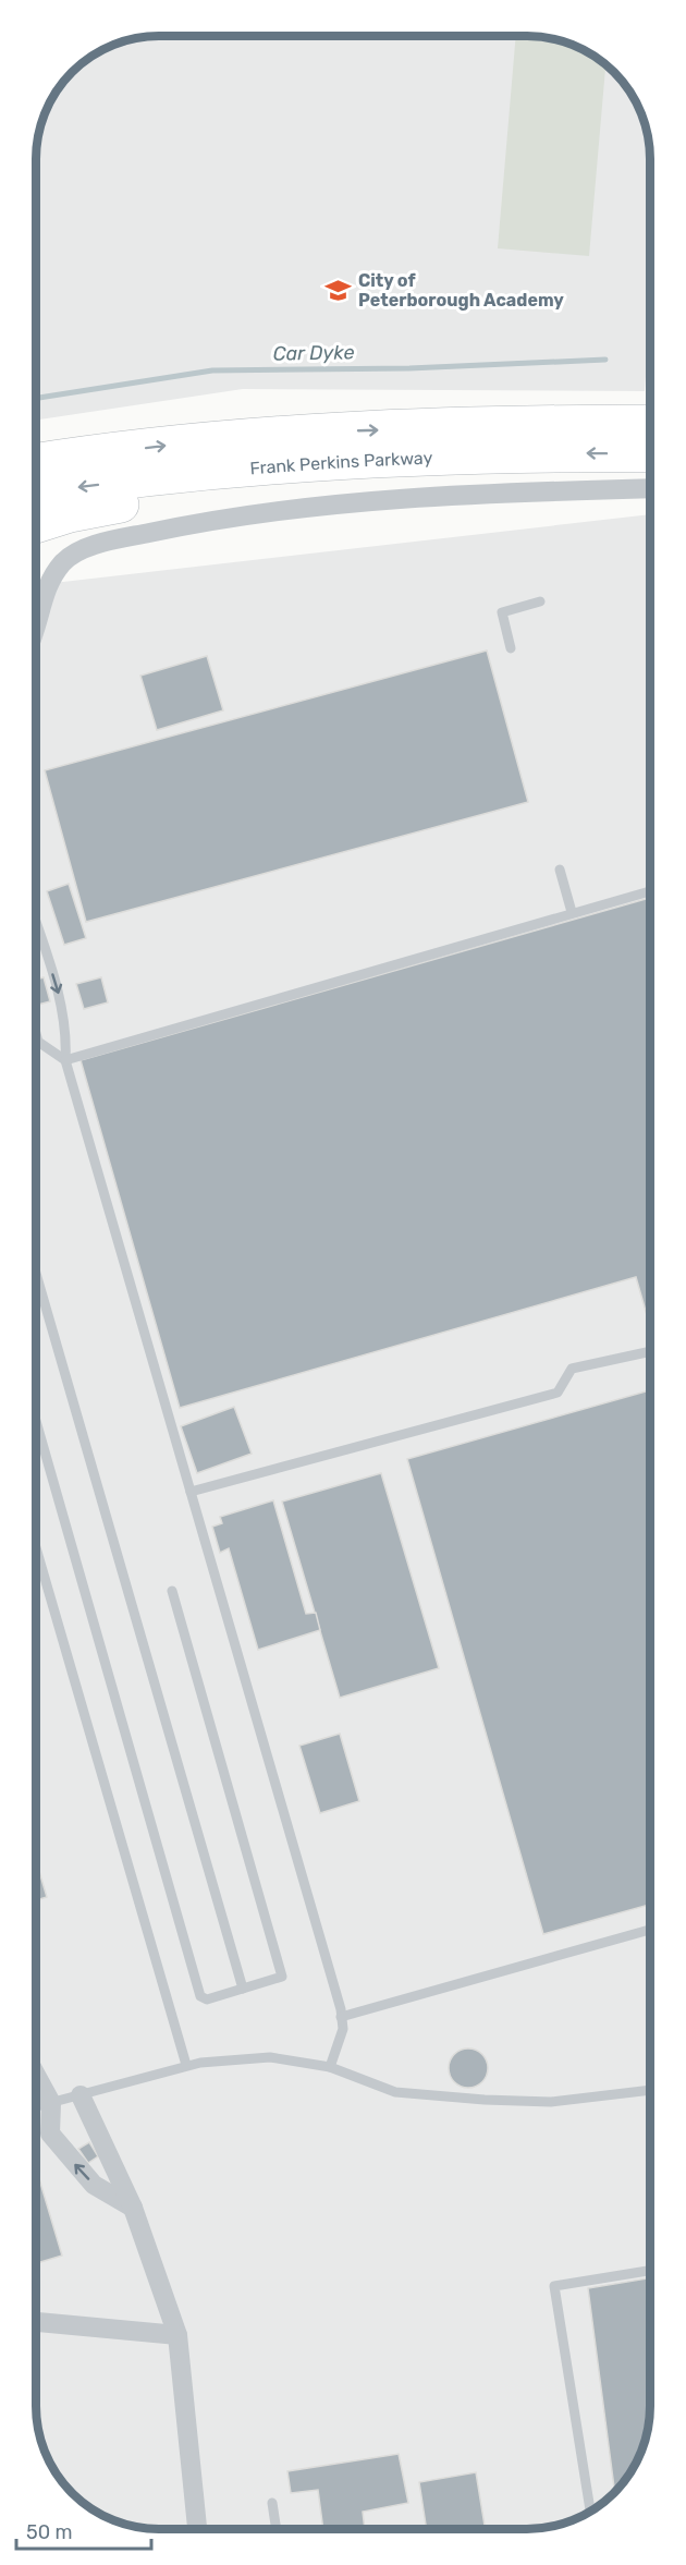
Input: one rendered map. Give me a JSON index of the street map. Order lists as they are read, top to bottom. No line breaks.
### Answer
{"streets":{"highway":["Frank Perkins Parkway"]},"water":["Car Dyke"],"places":{"school or university":["City of Peterborough Academy"]},"scale_bar":"50 m"}
